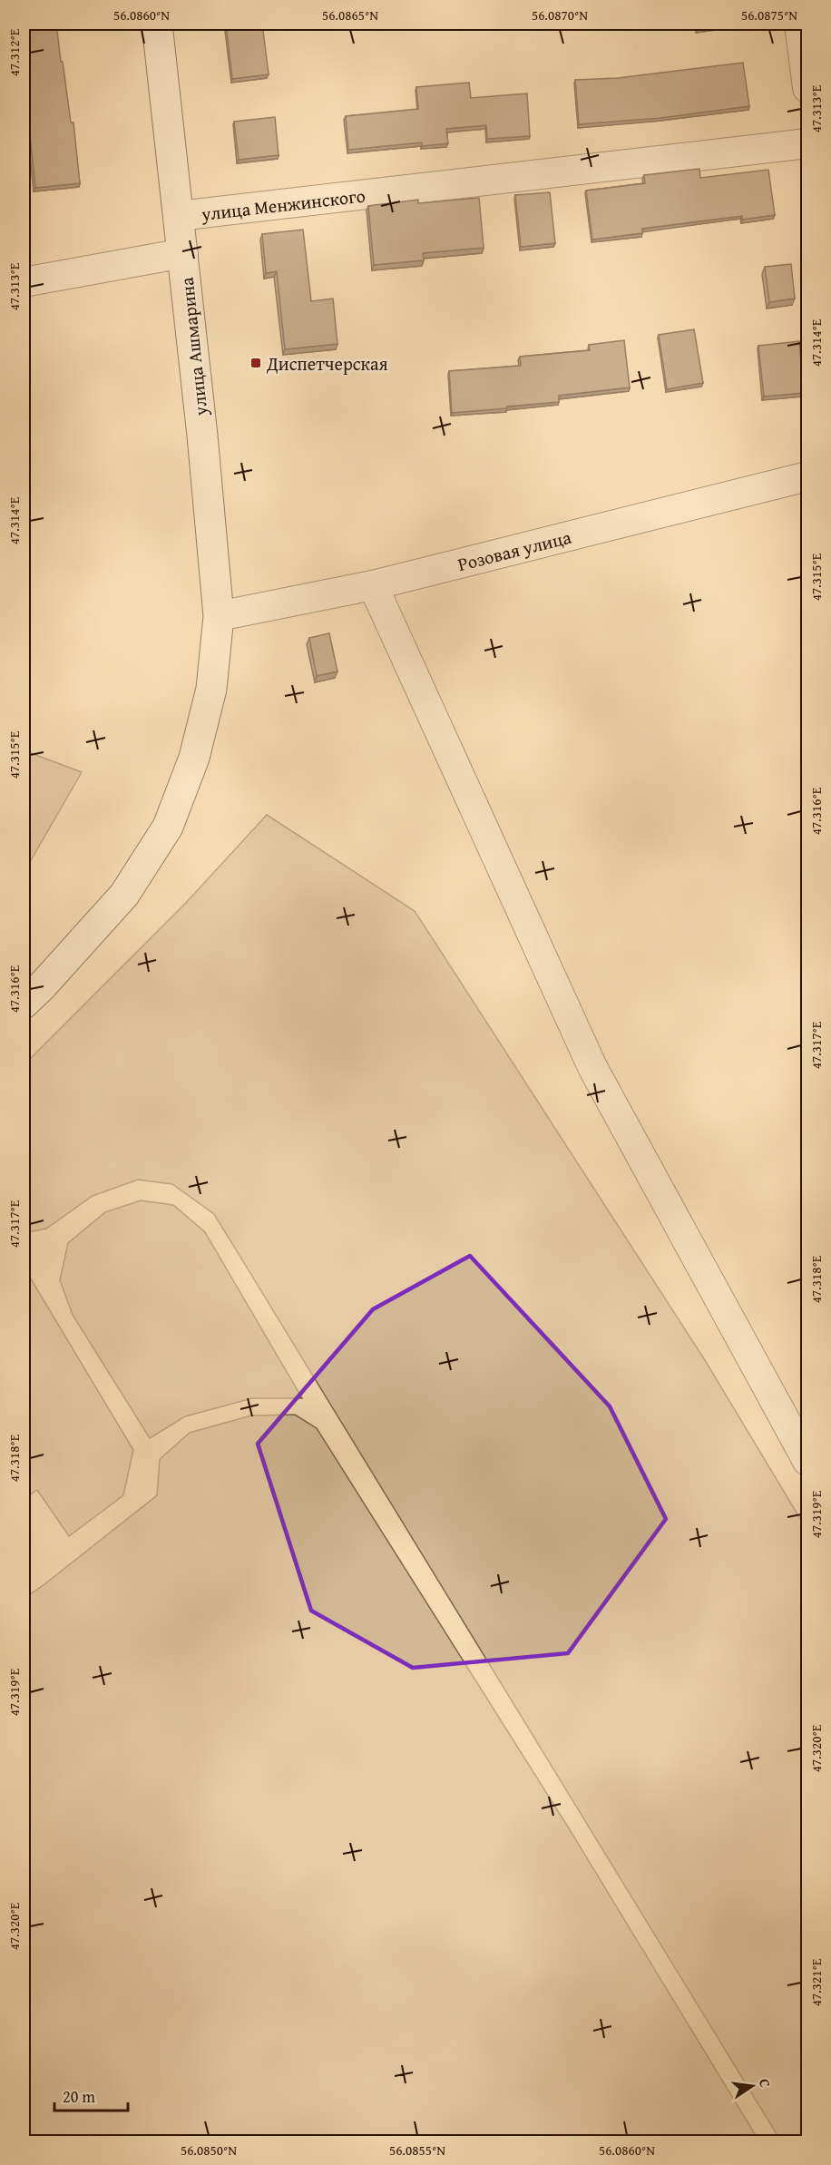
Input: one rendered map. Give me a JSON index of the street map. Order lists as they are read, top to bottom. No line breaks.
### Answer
{"streets":{"street":["улица Менжинского","улица Ашмарина","Розовая улица"]},"crossings":[["улица Менжинского","улица Ашмарина"],["улица Ашмарина","Розовая улица"]],"places":{"transit":["Диспетчерская"]},"scale_bar":"20 m","north":"right","coordinates":["56.0860°N","56.0865°N","56.0870°N","56.0875°N","47.312°E","47.313°E","47.314°E","47.315°E","47.316°E","47.317°E","47.318°E","47.319°E","47.320°E","47.321°E","56.0850°N","56.0855°N"]}
